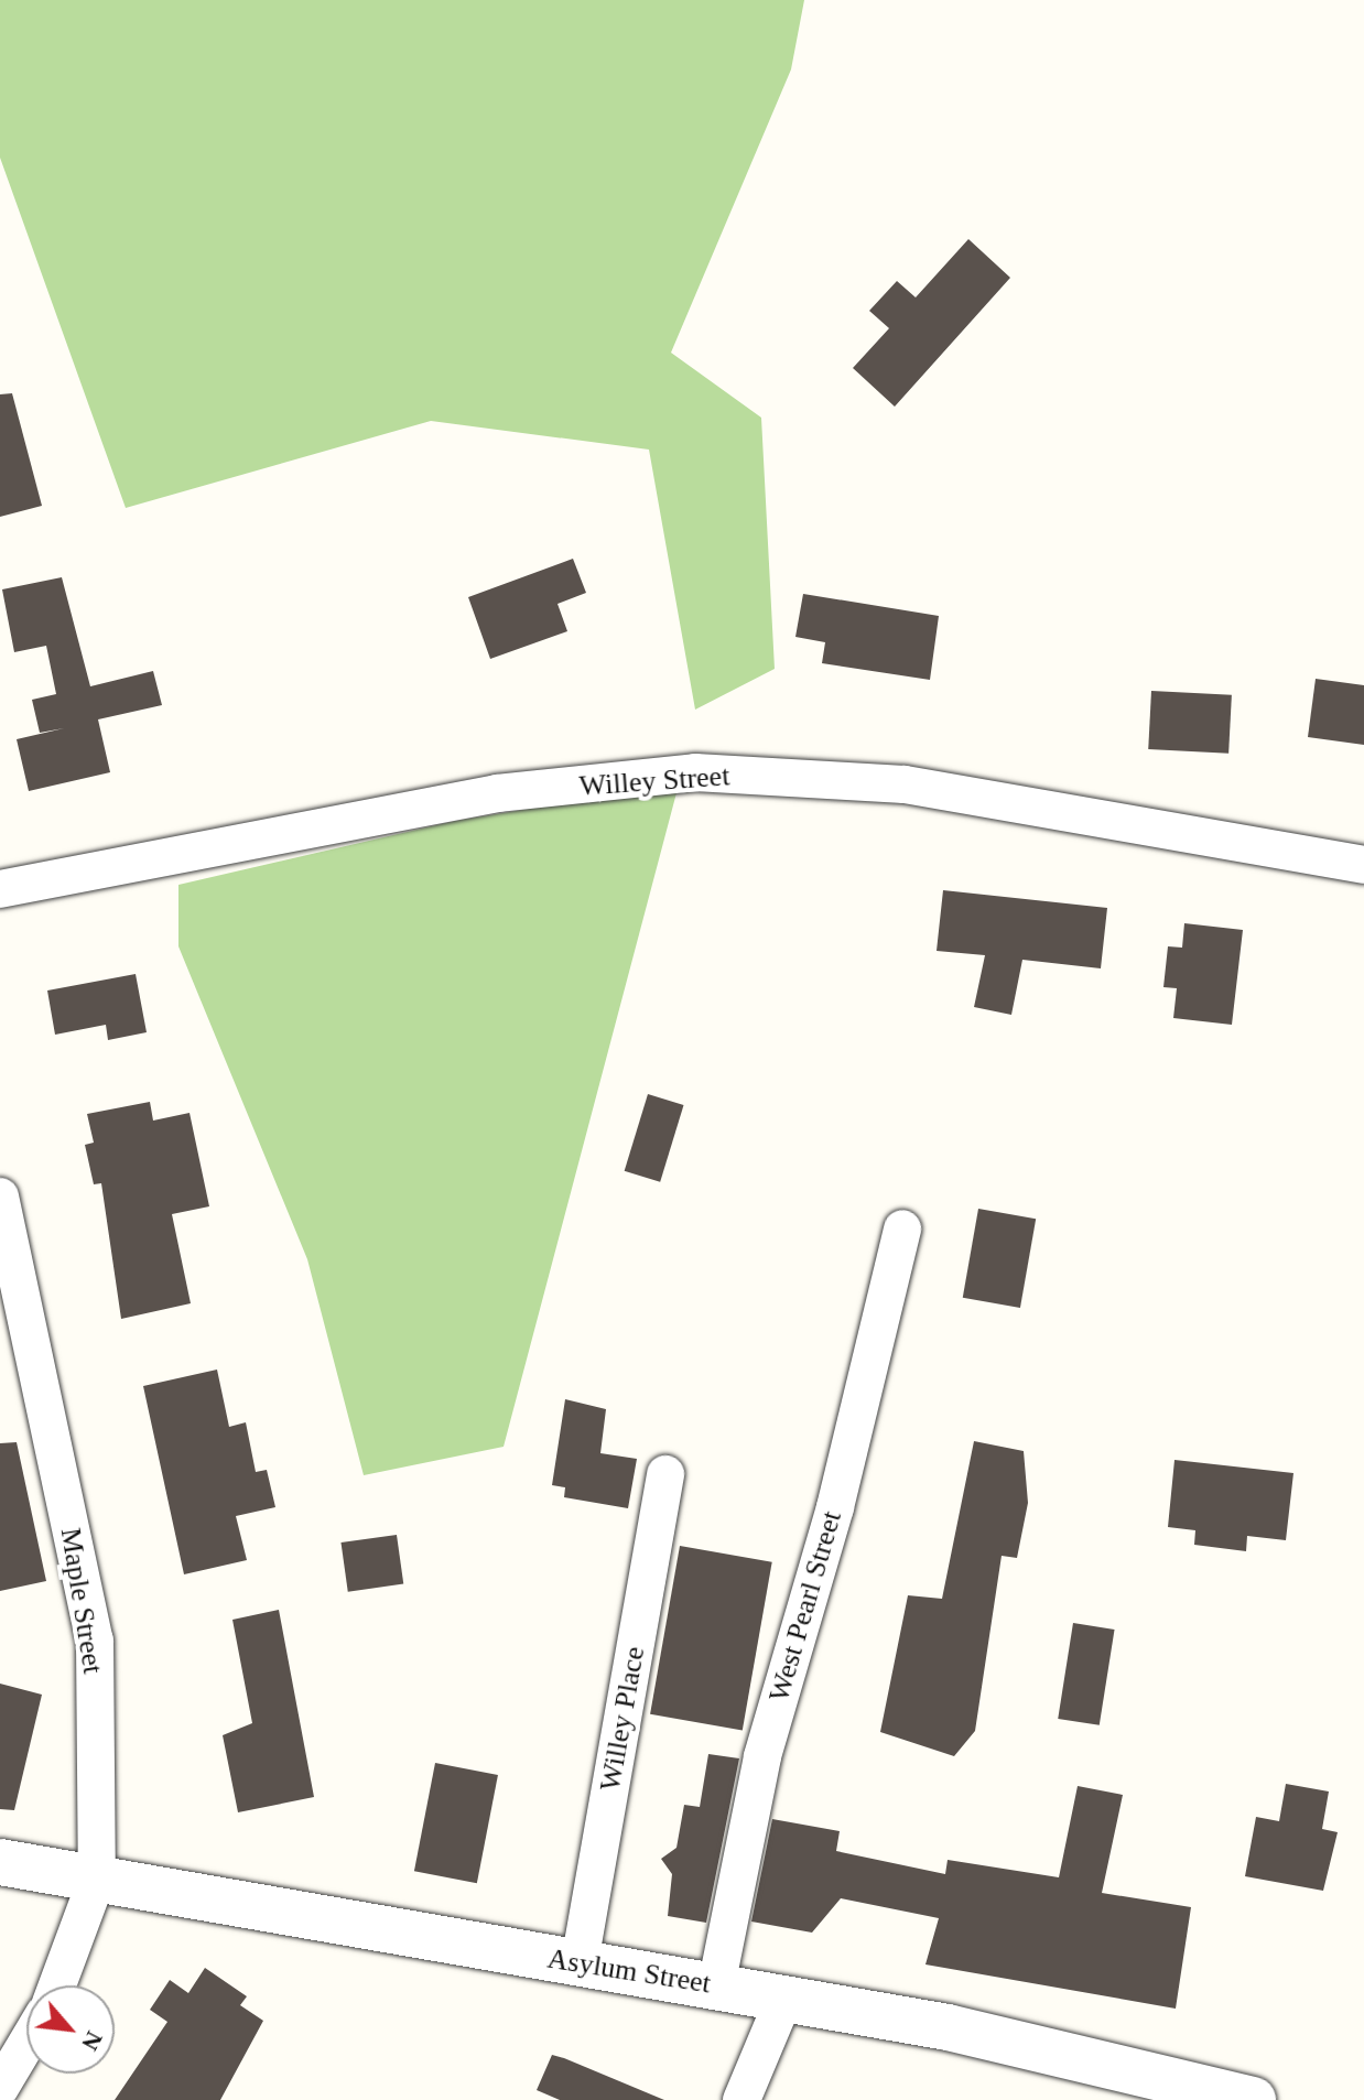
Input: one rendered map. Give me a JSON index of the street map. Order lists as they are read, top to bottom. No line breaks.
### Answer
{"streets":{"street":["Willey Street","Maple Street","West Pearl Street","Willey Place","Asylum Street"]},"crossings":[["Maple Street","Asylum Street"],["West Pearl Street","Asylum Street"],["Willey Place","Asylum Street"]],"north":"bottom right"}
